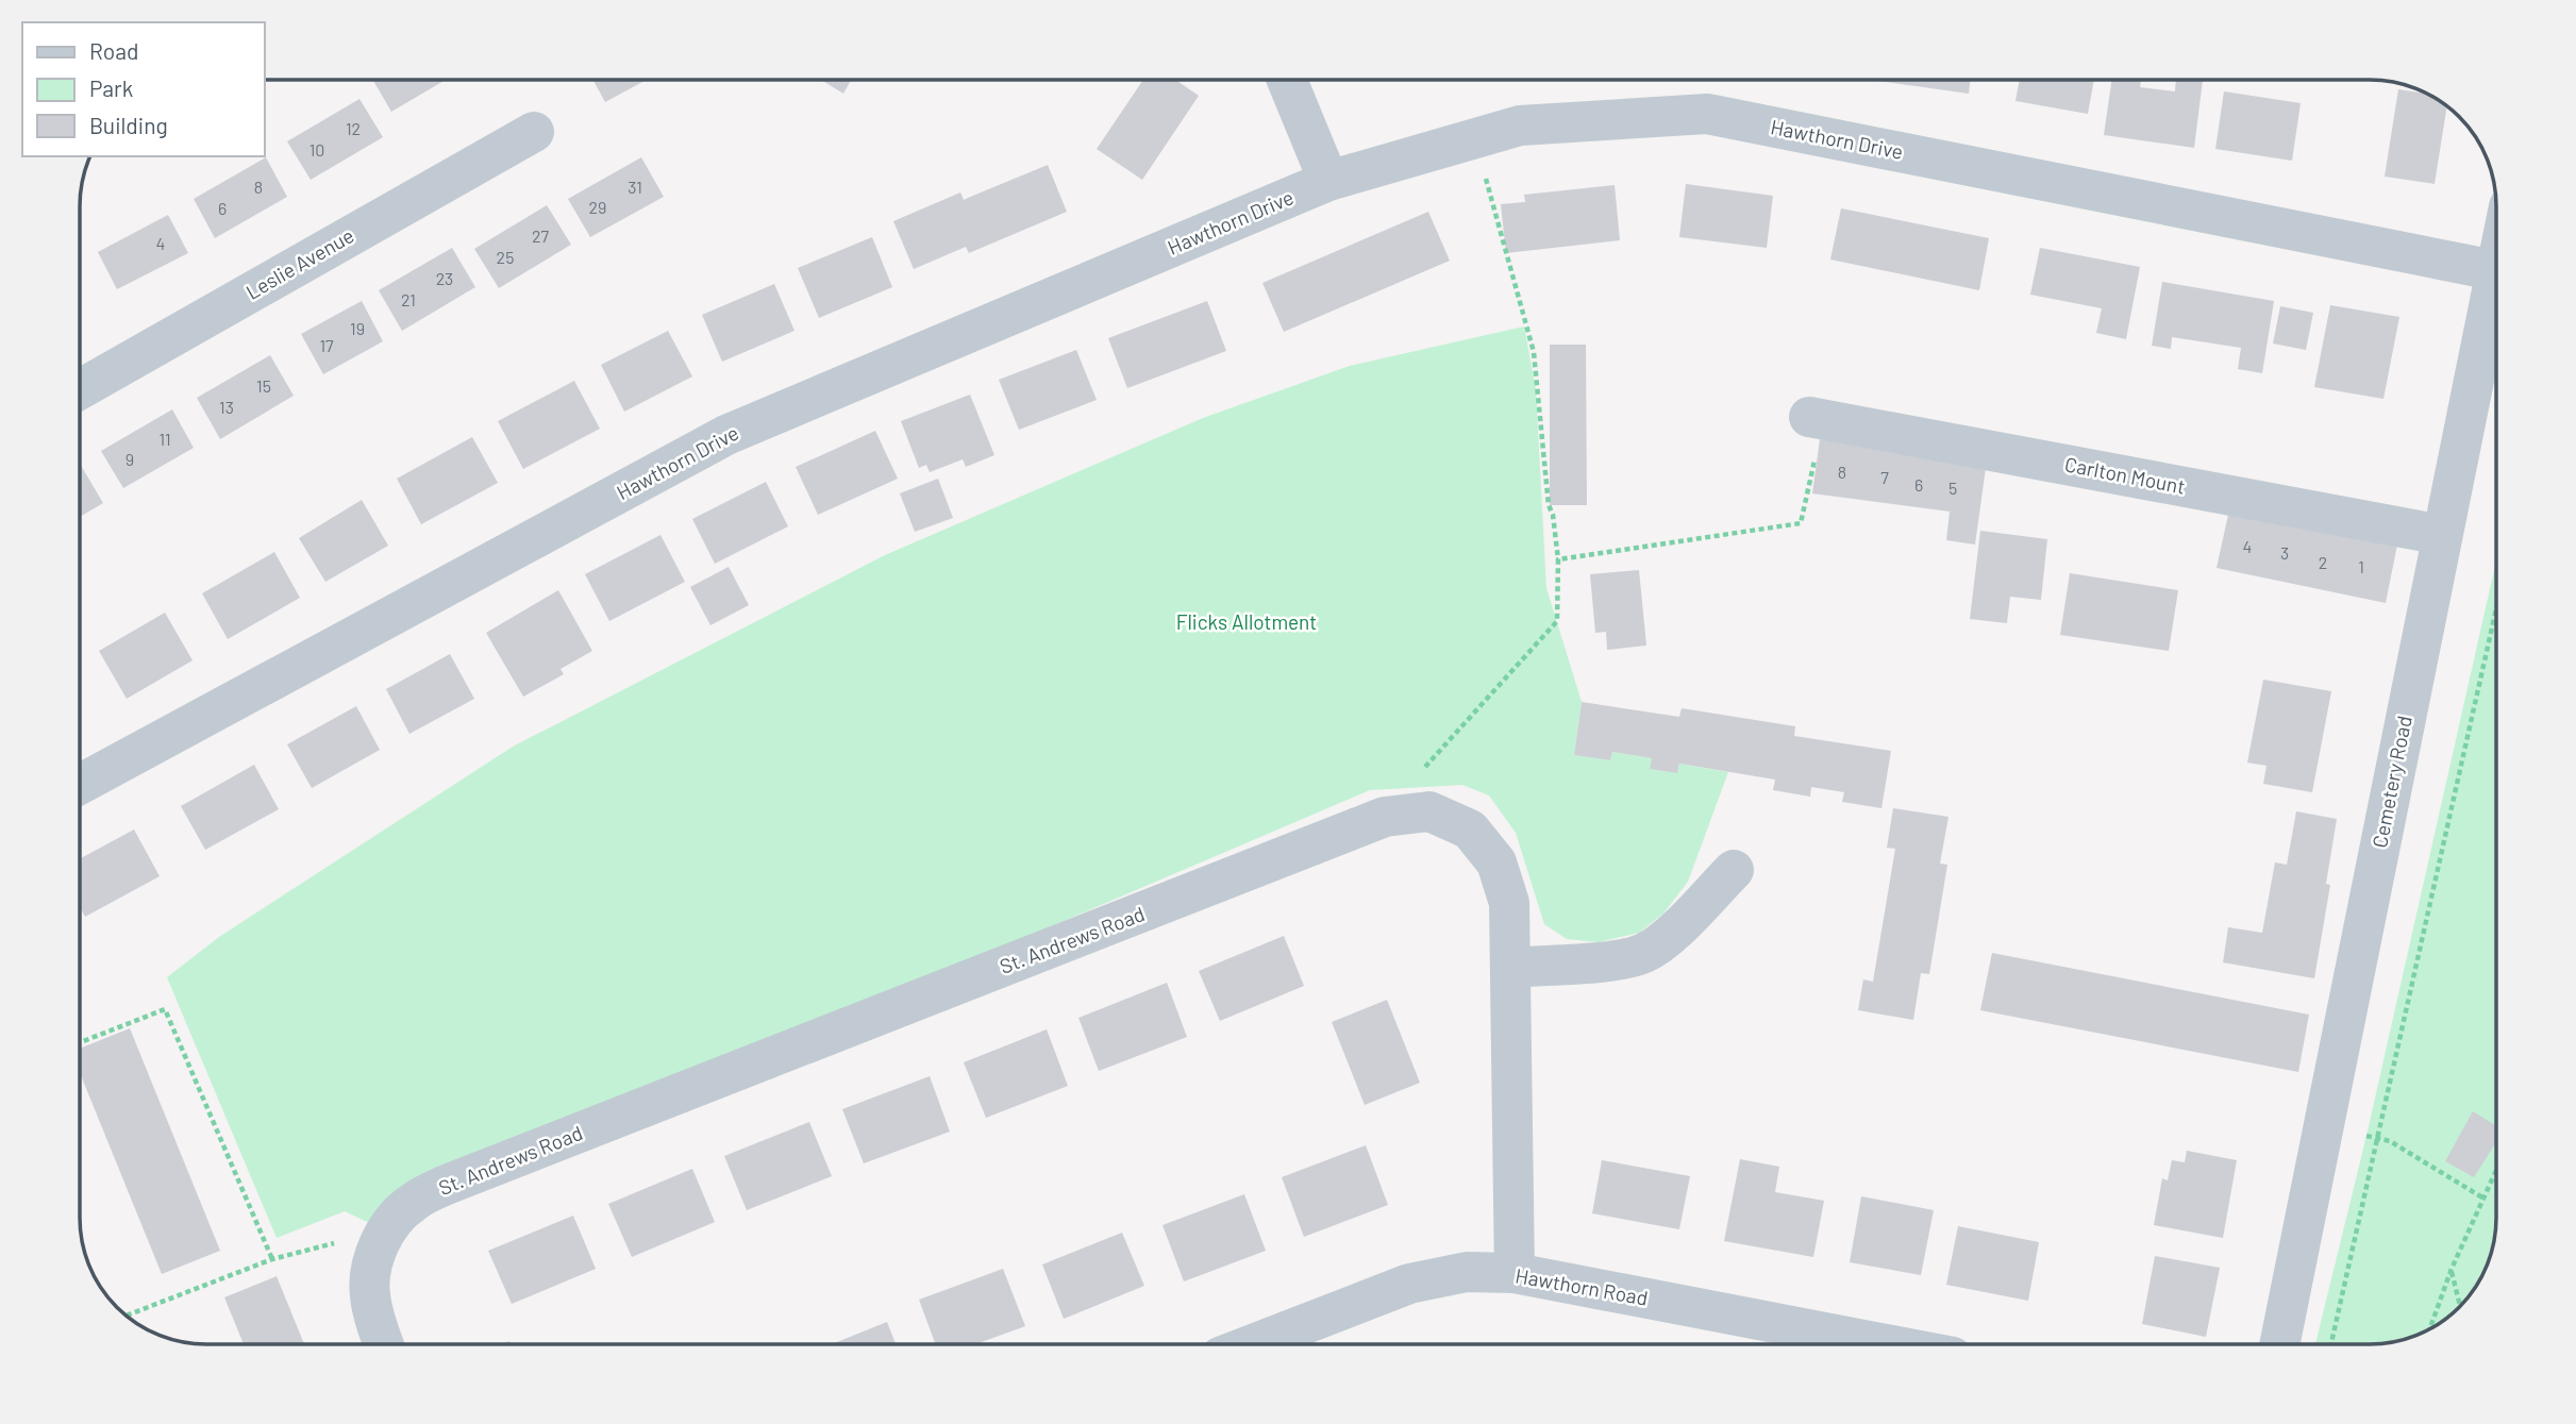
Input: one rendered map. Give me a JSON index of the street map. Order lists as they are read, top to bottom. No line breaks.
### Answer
{"streets":{"street":["Hawthorn Drive","Leslie Avenue","Carlton Mount","Cemetery Road","St. Andrews Road","Hawthorn Road"]},"crossings":[["Hawthorn Drive","Cemetery Road"],["Carlton Mount","Cemetery Road"]],"parks":["Flicks Allotment"],"house_numbers":["12","10","8","31","29","6","27","4","25","23","21","19","17","15","13","11","9","8","7","6","5","4","3","2","1"],"legend":["Road","Park","Building"]}
